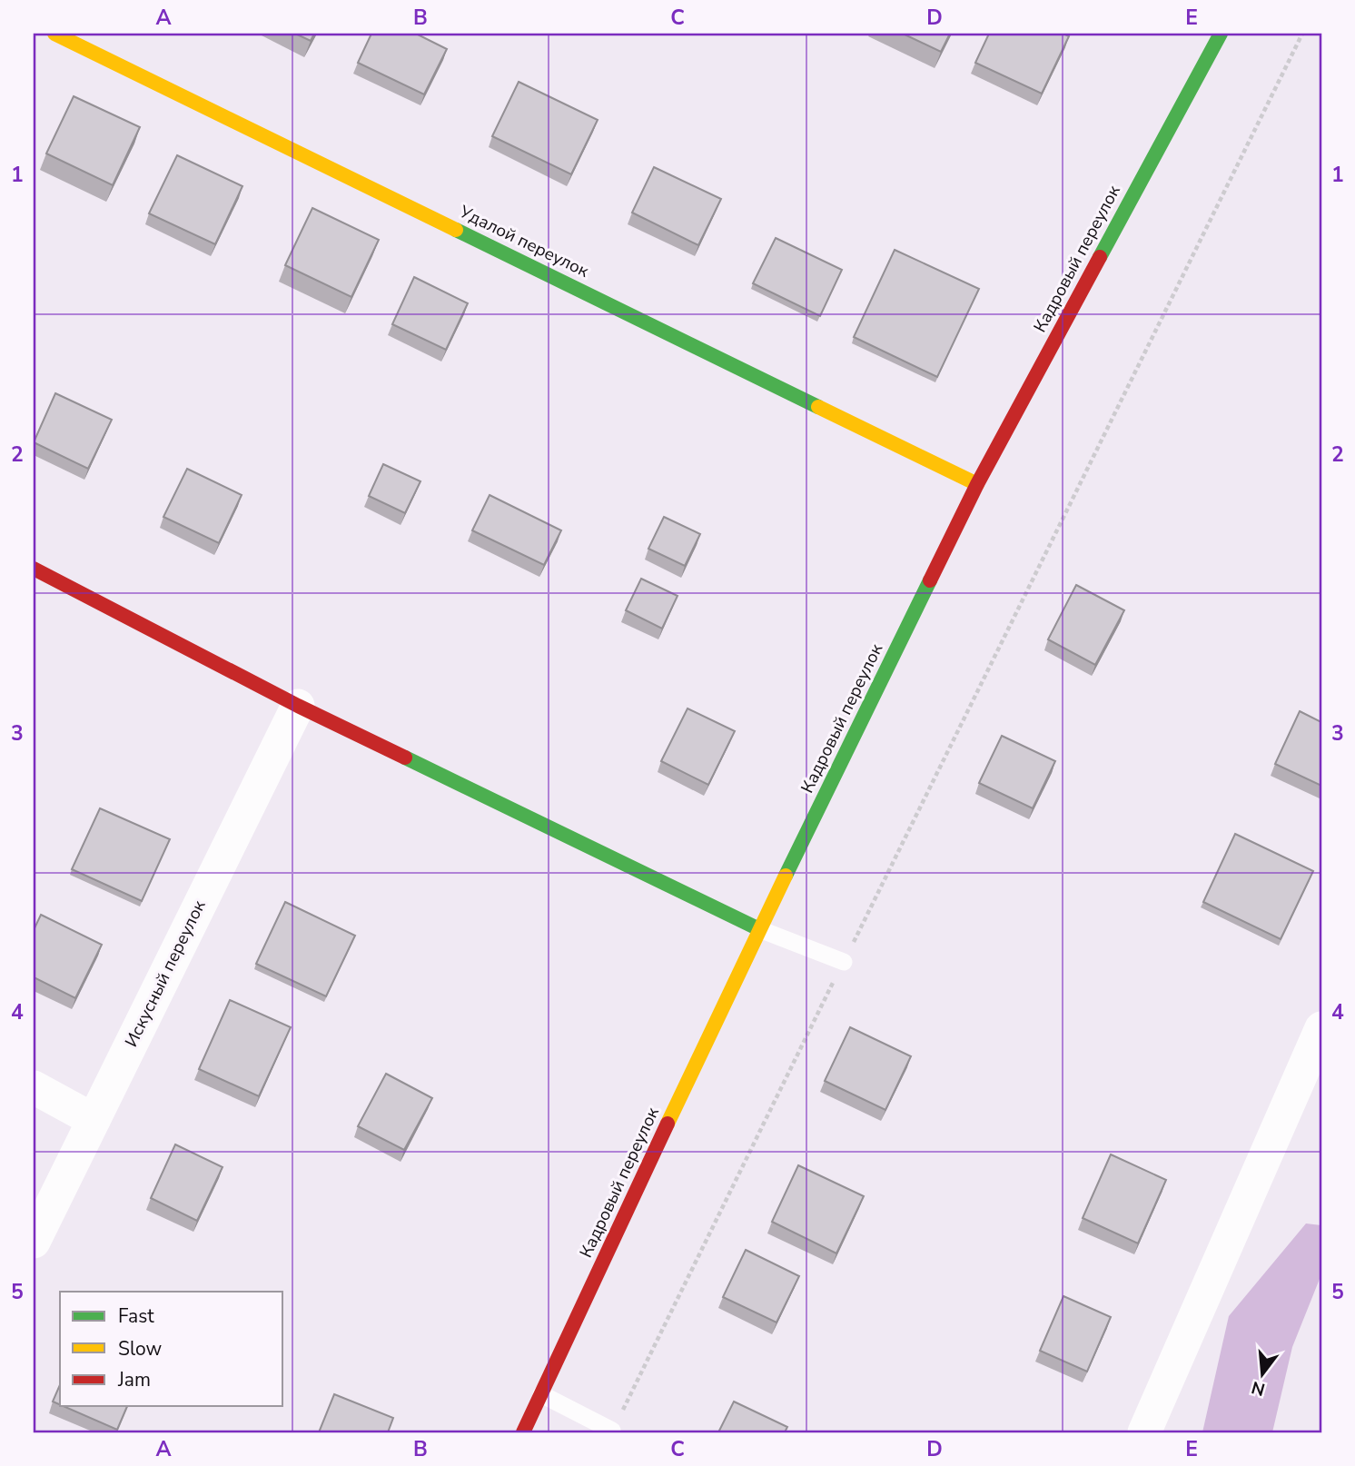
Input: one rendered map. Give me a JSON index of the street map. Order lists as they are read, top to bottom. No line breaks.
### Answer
{"streets":{"street":["Удалой переулок","Кадровый переулок","Искусный переулок"]},"crossings":[["Удалой переулок","Кадровый переулок"]],"legend":["Fast","Slow","Jam"],"north":"bottom","grid":{"columns":["A","B","C","D","E"],"rows":["1","2","3","4","5"]}}
